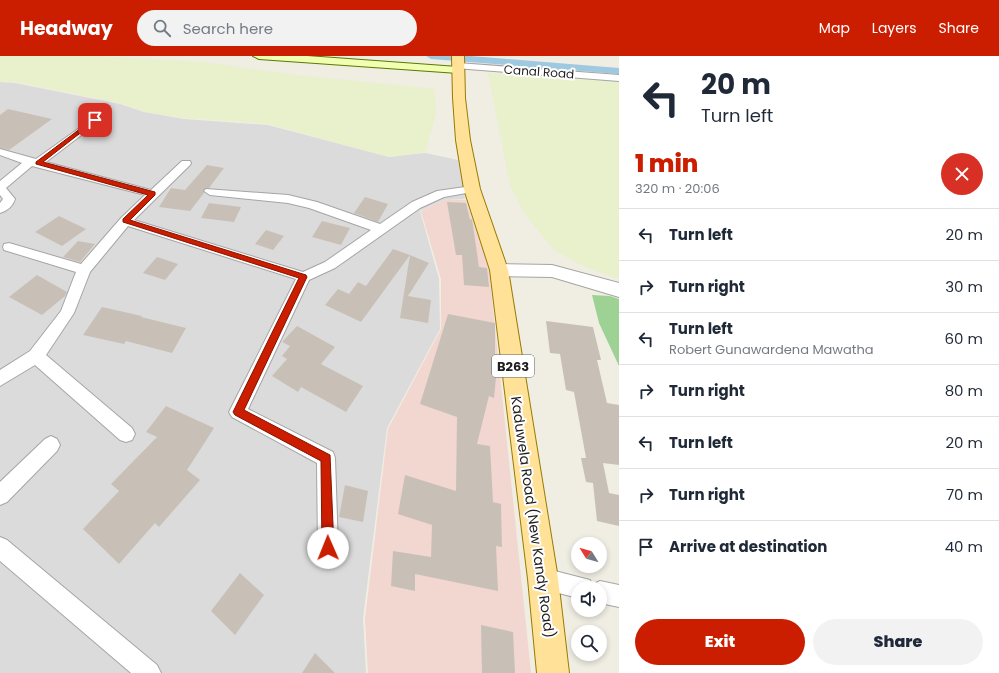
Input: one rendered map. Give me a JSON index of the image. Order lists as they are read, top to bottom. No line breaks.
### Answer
{"streets":{"main road":["B263","Kaduwela Road (New Kandy Road)"],"street":["Canal Road"]},"crossings":[["Canal Road","Kaduwela Road (New Kandy Road)"]],"north":"top left","page":{"header":"Headway","search":"Search here","nav":["Map","Layers","Share"],"turn":["20 m","Turn left"],"heading":["1 min","320 m · 20:06"],"list":[{"name":"Turn left","value":"20 m"},{"name":"Turn right","value":"30 m"},{"name":"Turn left","note":"Robert Gunawardena Mawatha","value":"60 m"},{"name":"Turn right","value":"80 m"},{"name":"Turn left","value":"20 m"},{"name":"Turn right","value":"70 m"},{"name":"Arrive at destination","value":"40 m"}],"buttons":["Exit","Share"]}}
